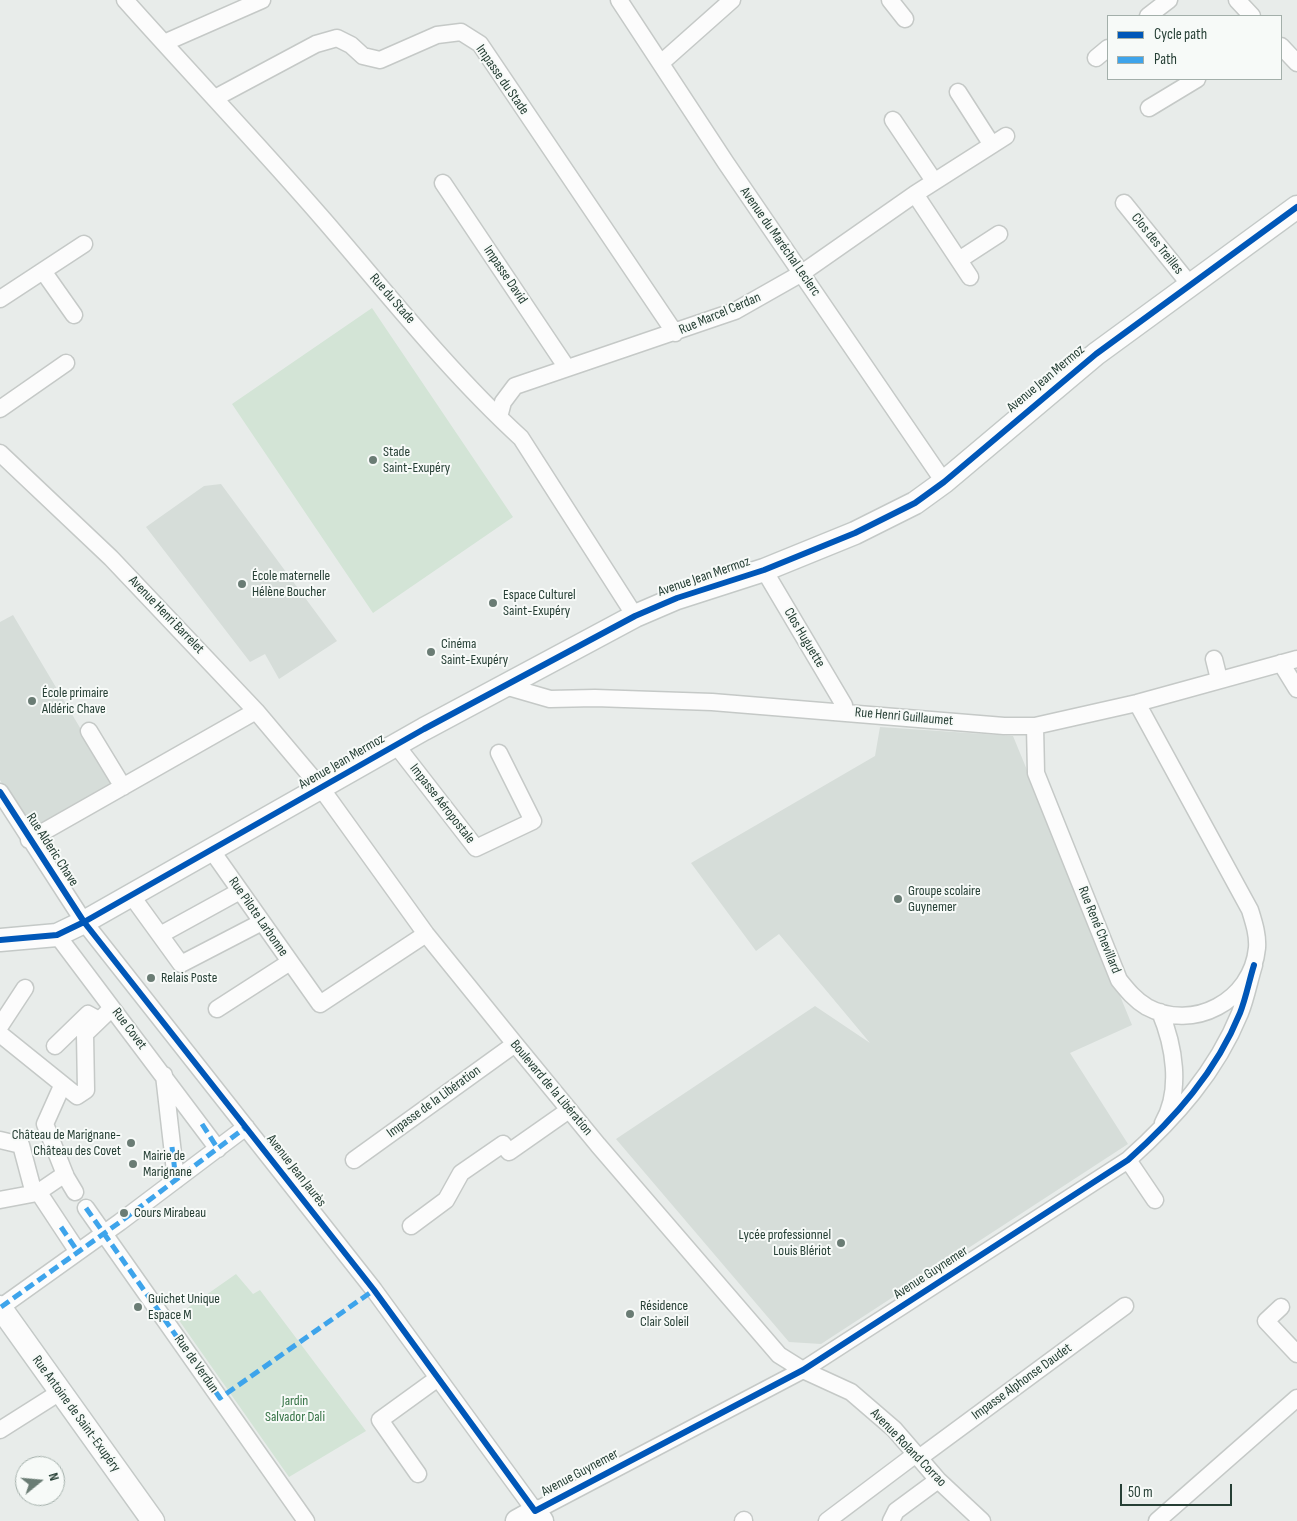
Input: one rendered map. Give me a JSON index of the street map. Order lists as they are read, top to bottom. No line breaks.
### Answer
{"streets":{"street":["Impasse du Stade","Avenue du Maréchal Leclerc","Clos des Treilles","Impasse David","Rue du Stade","Rue Marcel Cerdan","Avenue Jean Mermoz","Avenue Henri Barrelet","Clos Huguette","Rue Henri Guillaumet","Impasse Aéropostale","Rue Alderic Chave","Rue Pilote Larbonne","Rue René Chevillard","Rue Covet","Boulevard de la Libération","Impasse de la Libération","Avenue Jean Jaurès","Avenue Guynemer","Rue de Verdun","Impasse Alphonse Daudet","Rue Antoine de Saint-Exupéry","Avenue Roland Corrao"]},"crossings":[["Impasse du Stade","Rue du Stade"],["Impasse du Stade","Rue Marcel Cerdan"],["Avenue du Maréchal Leclerc","Rue Marcel Cerdan"],["Avenue du Maréchal Leclerc","Avenue Jean Mermoz"],["Clos des Treilles","Avenue Jean Mermoz"],["Impasse David","Rue Marcel Cerdan"],["Rue du Stade","Rue Marcel Cerdan"],["Rue du Stade","Avenue Jean Mermoz"],["Avenue Jean Mermoz","Avenue Henri Barrelet"],["Avenue Jean Mermoz","Clos Huguette"],["Avenue Jean Mermoz","Rue Henri Guillaumet"],["Avenue Jean Mermoz","Impasse Aéropostale"],["Avenue Jean Mermoz","Rue Alderic Chave"],["Avenue Jean Mermoz","Rue Pilote Larbonne"],["Avenue Jean Mermoz","Boulevard de la Libération"],["Avenue Jean Mermoz","Avenue Jean Jaurès"],["Avenue Henri Barrelet","Rue Alderic Chave"],["Avenue Henri Barrelet","Boulevard de la Libération"],["Rue Henri Guillaumet","Rue René Chevillard"],["Rue Alderic Chave","Avenue Jean Jaurès"],["Rue René Chevillard","Avenue Guynemer"],["Boulevard de la Libération","Impasse de la Libération"],["Boulevard de la Libération","Avenue Guynemer"],["Boulevard de la Libération","Avenue Roland Corrao"],["Avenue Jean Jaurès","Avenue Guynemer"],["Avenue Guynemer","Avenue Roland Corrao"],["Impasse Alphonse Daudet","Avenue Roland Corrao"]],"parks":["Jardin Salvador Dali"],"places":["Stade Saint-Exupéry","École maternelle Hélène Boucher","Espace Culturel Saint-Exupéry","Cinéma Saint-Exupéry","École primaire Aldéric Chave","Groupe scolaire Guynemer","Relais Poste","Château de Marignane- Château des Covet","Mairie de Marignane","Cours Mirabeau","Lycée professionnel Louis Blériot","Guichet Unique Espace M","Résidence Clair Soleil"],"legend":["Cycle path","Path"],"scale_bar":"50 m","north":"right"}
